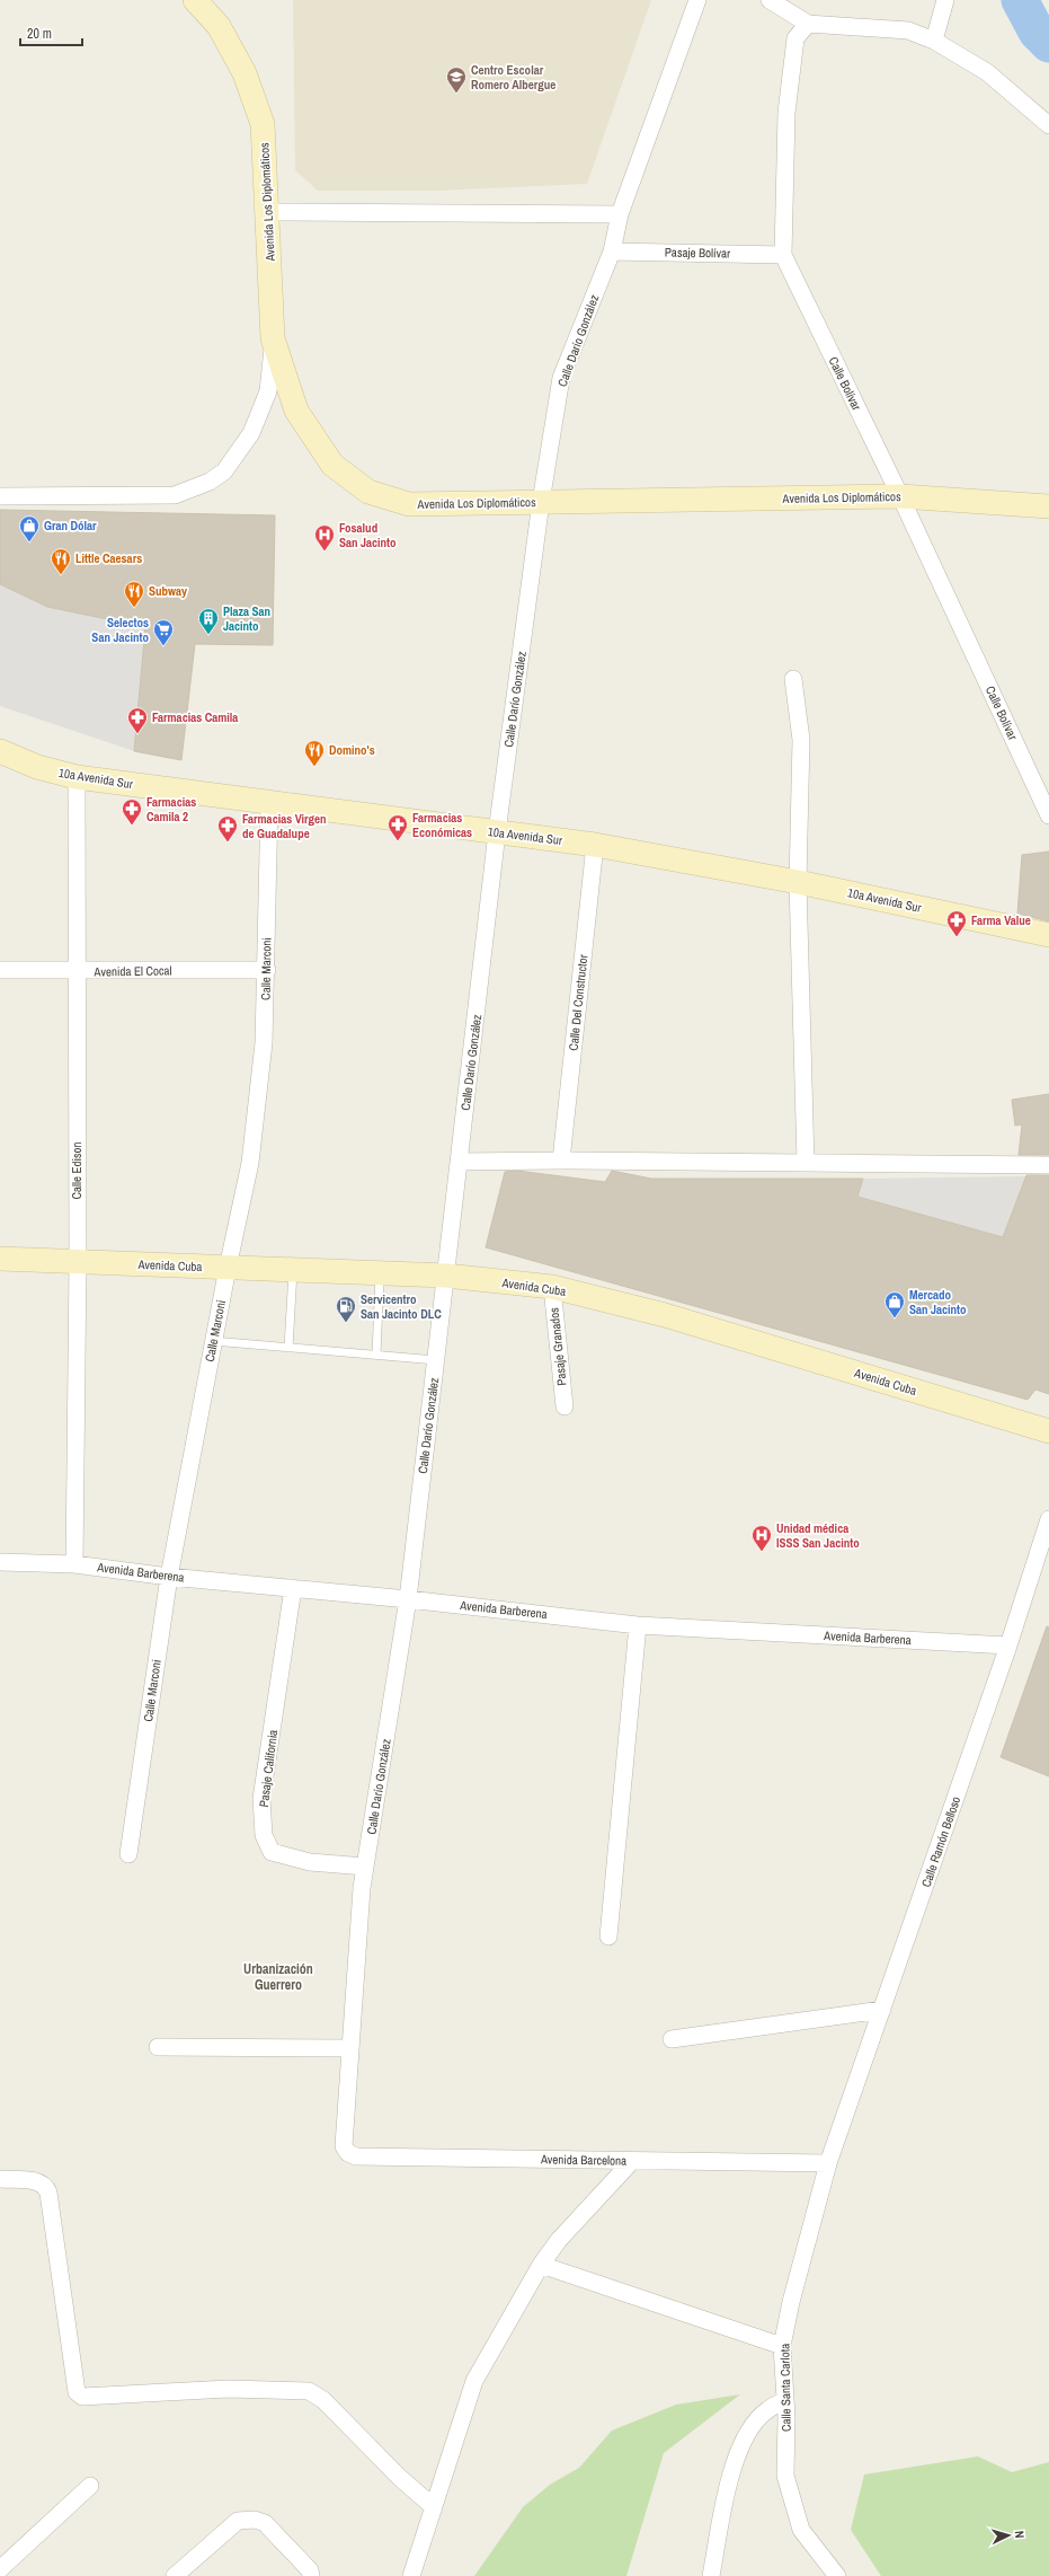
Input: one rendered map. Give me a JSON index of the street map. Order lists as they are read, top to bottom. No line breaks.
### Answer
{"streets":{"main road":["Avenida Los Diplomáticos","10a Avenida Sur","Avenida Cuba"],"street":["Pasaje Bolívar","Calle Darío González","Calle Bolívar","Calle Marconi","Avenida El Cocal","Calle Del Constructor","Calle Edison","Pasaje Granados","Avenida Barberena","Pasaje California","Calle Ramón Belloso","Avenida Barcelona","Calle Santa Carlota"]},"crossings":[["Avenida Los Diplomáticos","Calle Darío González"],["Avenida Los Diplomáticos","Calle Bolívar"],["Pasaje Bolívar","Calle Darío González"],["Pasaje Bolívar","Calle Bolívar"],["Calle Darío González","10a Avenida Sur"],["Calle Darío González","Avenida Cuba"],["Calle Darío González","Avenida Barberena"],["Calle Darío González","Pasaje California"],["Calle Darío González","Avenida Barcelona"],["10a Avenida Sur","Calle Marconi"],["10a Avenida Sur","Calle Del Constructor"],["10a Avenida Sur","Calle Edison"],["Calle Marconi","Avenida El Cocal"],["Calle Marconi","Avenida Cuba"],["Calle Marconi","Avenida Barberena"],["Avenida El Cocal","Calle Edison"],["Calle Edison","Avenida Cuba"],["Calle Edison","Avenida Barberena"],["Avenida Cuba","Pasaje Granados"],["Avenida Barberena","Pasaje California"],["Avenida Barberena","Calle Ramón Belloso"],["Calle Ramón Belloso","Avenida Barcelona"],["Calle Ramón Belloso","Calle Santa Carlota"],["Avenida Barcelona","Calle Santa Carlota"]],"districts":["Urbanización Guerrero"],"places":{"school or university":["Centro Escolar Romero Albergue"],"shop":["Gran Dólar","Mercado San Jacinto"],"hospital":["Fosalud San Jacinto","Unidad médica ISSS San Jacinto"],"restaurant":["Little Caesars","Subway","Domino's"],"building":["Plaza San Jacinto"],"supermarket":["Selectos San Jacinto"],"pharmacy":["Farmacias Camila","Farmacias Camila 2","Farmacias Económicas","Farmacias Virgen de Guadalupe","Farma Value"],"fuel station":["Servicentro San Jacinto DLC"]},"scale_bar":"20 m","north":"right"}
